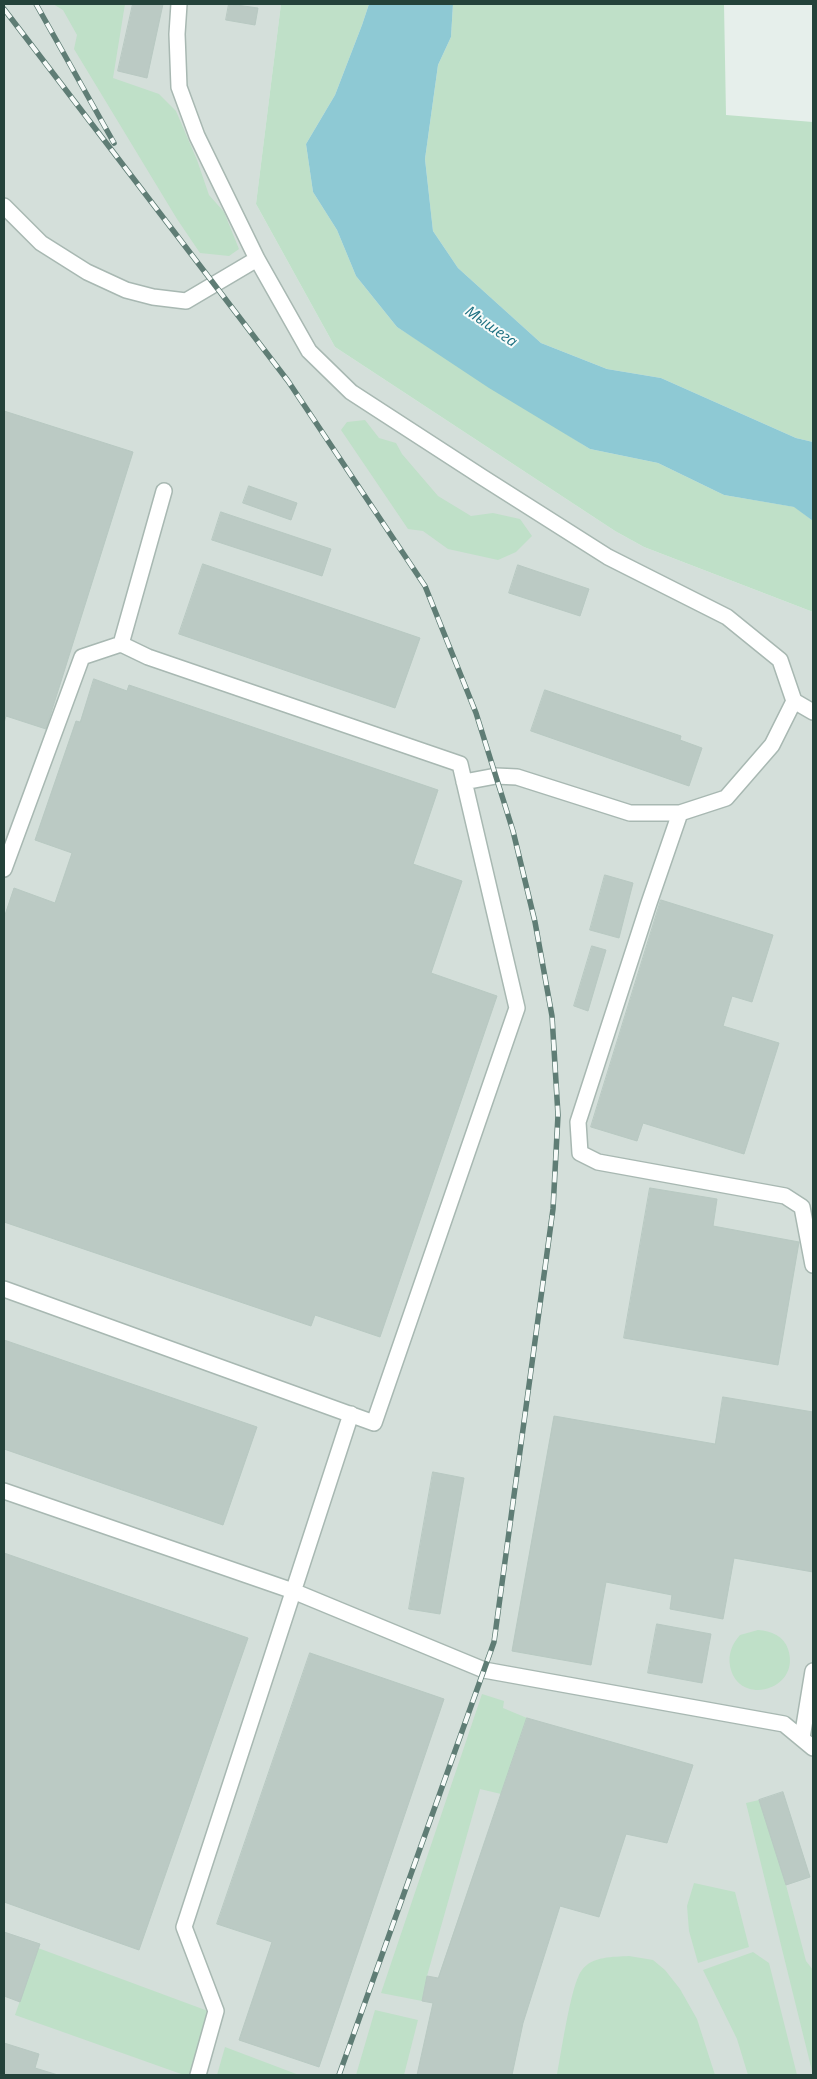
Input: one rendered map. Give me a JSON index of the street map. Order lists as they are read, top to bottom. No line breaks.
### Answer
{"water":["Мышега"]}
